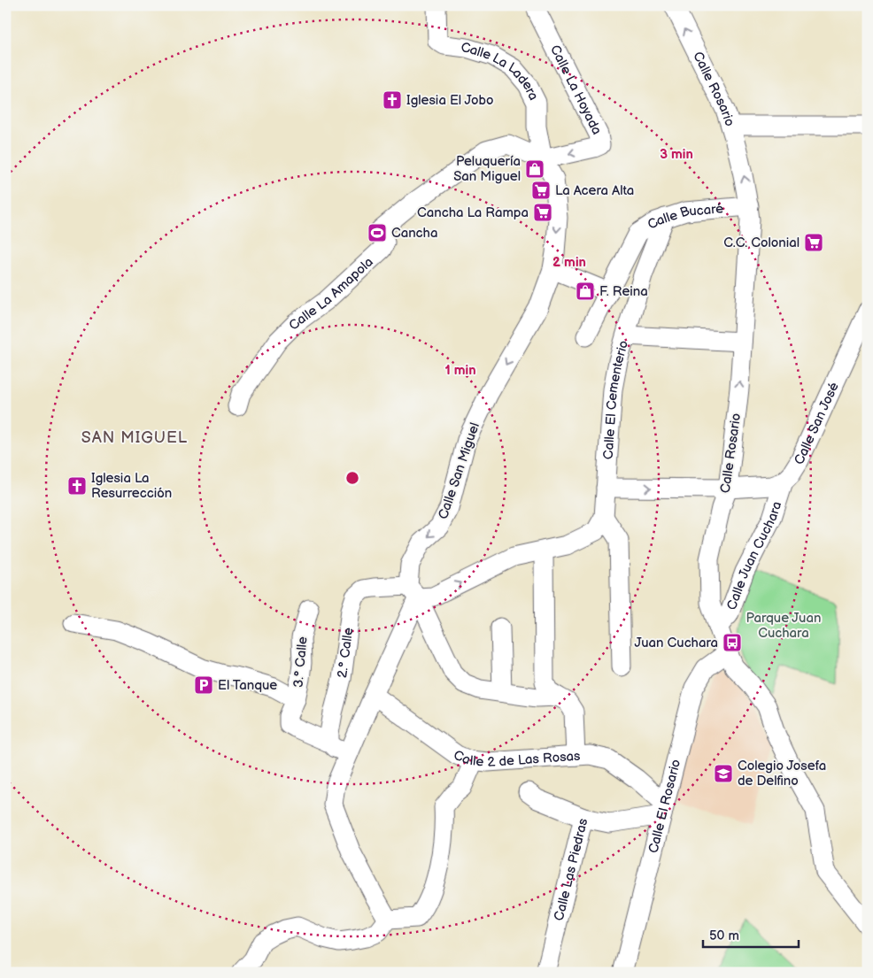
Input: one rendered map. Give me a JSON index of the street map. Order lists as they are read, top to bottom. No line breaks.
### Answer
{"streets":{"street":["Calle La Ladera","Calle Rosario","Calle La Hoyada","Calle Bucaré","Calle La Amapola","Calle El Cementerio","Calle San José","Calle San Miguel","Calle Juan Cuchara","2.° Calle","3.° Calle","Calle 2 de Las Rosas","Calle El Rosario","Calle Las Piedras"]},"crossings":[["Calle La Ladera","Calle La Hoyada"],["Calle La Ladera","Calle La Amapola"],["Calle La Ladera","Calle San Miguel"],["Calle Rosario","Calle Bucaré"],["Calle Rosario","Calle Juan Cuchara"],["Calle Rosario","Calle El Rosario"],["Calle La Hoyada","Calle La Amapola"],["Calle La Hoyada","Calle San Miguel"],["Calle Bucaré","Calle El Cementerio"],["Calle La Amapola","Calle San Miguel"],["Calle San José","Calle Juan Cuchara"],["Calle San Miguel","2.° Calle"],["Calle San Miguel","Calle 2 de Las Rosas"],["2.° Calle","3.° Calle"],["Calle 2 de Las Rosas","Calle El Rosario"],["Calle 2 de Las Rosas","Calle Las Piedras"],["Calle El Rosario","Calle Las Piedras"]],"one_way":["Calle Rosario","Calle San Miguel"],"districts":["SAN MIGUEL"],"parks":["Parque Juan Cuchara"],"places":{"church":["Iglesia El Jobo","Iglesia La Resurrección"],"shop":["Peluquería San Miguel","F. Reina"],"supermarket":["La Acera Alta","Cancha La Rampa","C.C. Colonial"],"sports":["Cancha"],"bus stop":["Juan Cuchara"],"parking":["El Tanque"],"school or university":["Colegio Josefa de Delfino"]},"scale_bar":"50 m","rings":["3 min","2 min","1 min"]}
